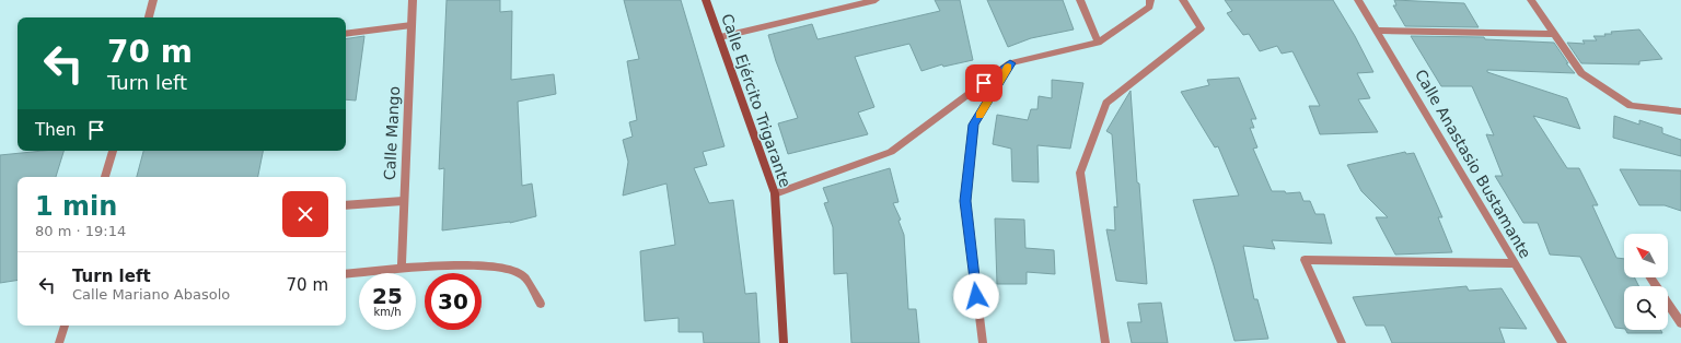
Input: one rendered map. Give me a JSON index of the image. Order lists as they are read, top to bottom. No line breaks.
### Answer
{"streets":{"main road":["Calle Ejército Trigarante"],"street":["Calle Mango","Calle Anastasio Bustamante"]},"north":"top left","page":{"turn":["70 m","Turn left"],"then":"Then","heading":["1 min","80 m · 19:14"],"list":[{"name":"Turn left","note":"Calle Mariano Abasolo","value":"70 m"}],"speed":"25 km/h","limit":"30"}}
